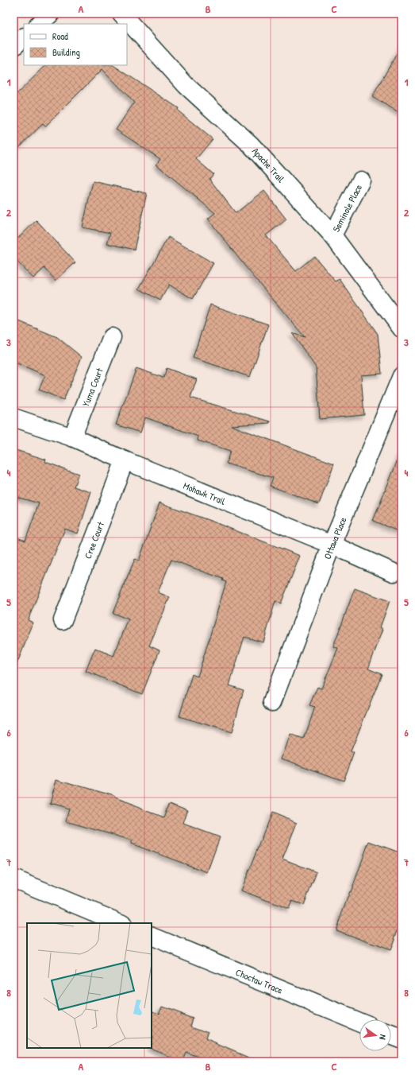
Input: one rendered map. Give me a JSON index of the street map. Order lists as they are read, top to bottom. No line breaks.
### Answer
{"streets":{"street":["Apache Trail","Seminole Place","Yuma Court","Mohawk Trail","Ottawa Place","Cree Court","Choctaw Trace"]},"crossings":[["Apache Trail","Seminole Place"],["Yuma Court","Mohawk Trail"],["Mohawk Trail","Ottawa Place"],["Mohawk Trail","Cree Court"]],"legend":["Road","Building"],"north":"right","grid":{"columns":["A","B","C"],"rows":["1","2","3","4","5","6","7","8"]}}
